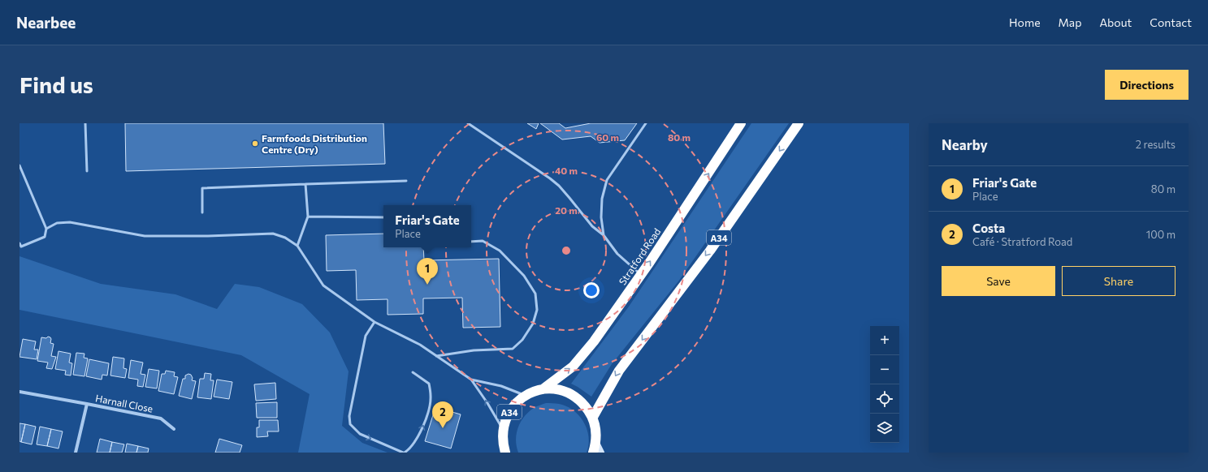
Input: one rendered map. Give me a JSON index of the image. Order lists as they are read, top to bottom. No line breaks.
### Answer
{"streets":{"highway":["A34","Stratford Road"],"street":["Harnall Close"]},"crossings":[["A34","Stratford Road"]],"places":["Farmfoods Distribution Centre (Dry)"],"page":{"header":"Nearbee","nav":["Home","Map","About","Contact"],"buttons":["Directions",["Save","Share"]],"title":"Find us","heading":["Nearby","2 results"],"list":[{"mark":"1","name":"Friar's Gate","note":"Place","value":"80 m"},{"mark":"2","name":"Costa","note":"Café · Stratford Road","value":"100 m"}],"popup":["Friar's Gate","Place"],"pins":["1","2"],"map_buttons":["+","−"]},"rings":["80 m","60 m","40 m","20 m"]}
